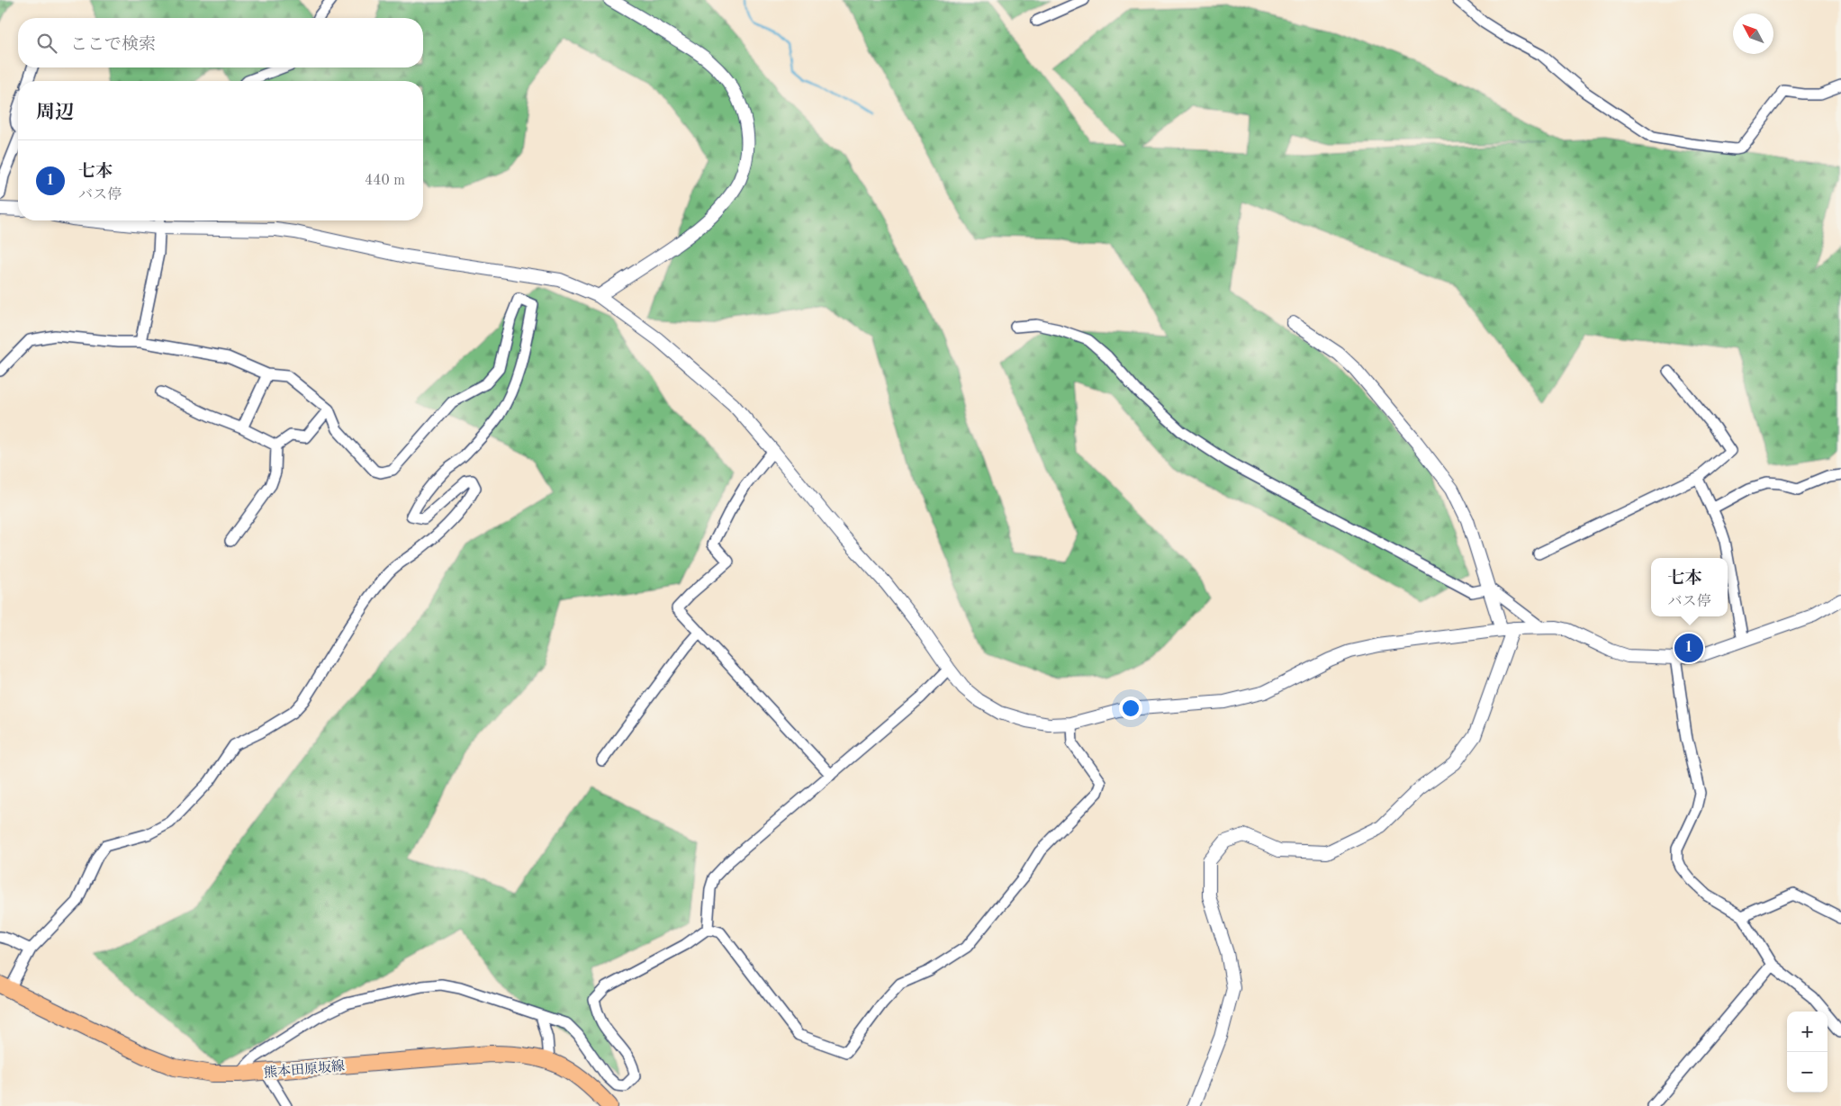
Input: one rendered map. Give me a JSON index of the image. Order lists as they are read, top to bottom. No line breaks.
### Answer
{"streets":{"main road":["熊本田原坂線"]},"north":"top left","page":{"search":"ここで検索","heading":"周辺","list":[{"mark":"1","name":"七本","note":"バス停","value":"440 m"}],"popup":["七本","バス停"],"pins":"1","map_buttons":["+","−"]}}
